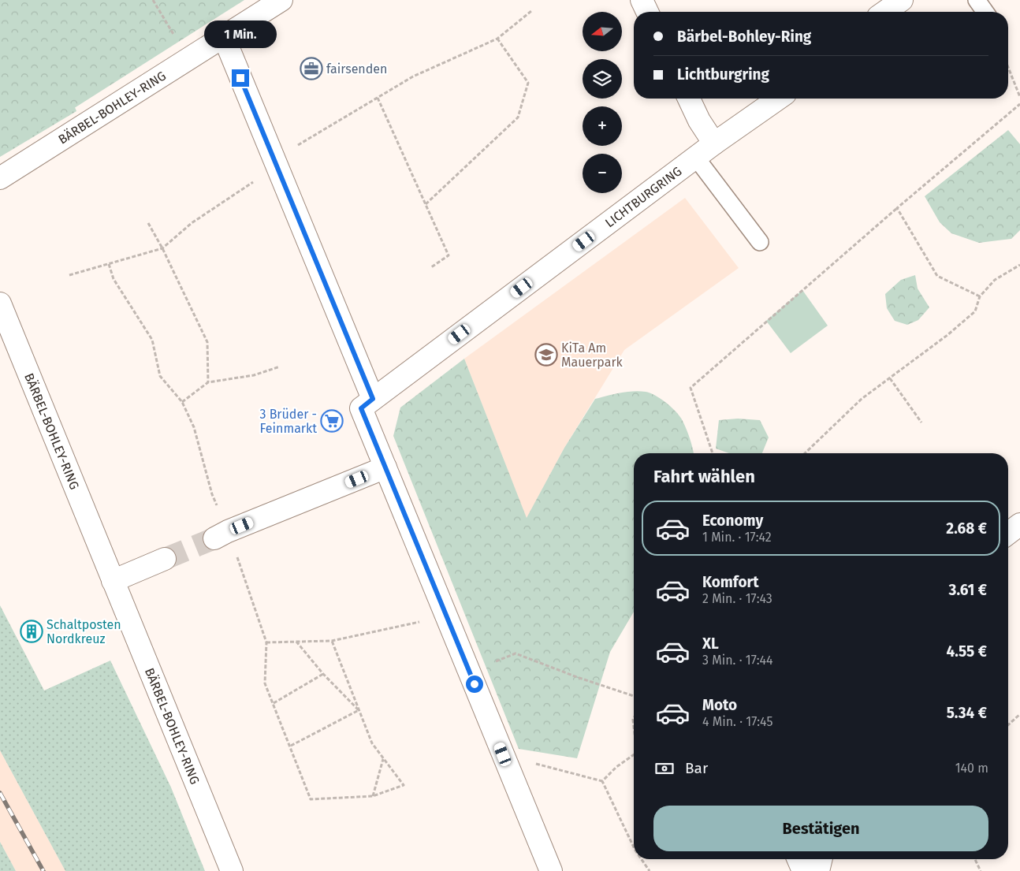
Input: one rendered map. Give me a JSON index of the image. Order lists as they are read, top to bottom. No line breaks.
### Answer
{"streets":{"street":["BÄRBEL-BOHLEY-RING","LICHTBURGRING"]},"places":{"office":["fairsenden"],"school or university":["KiTa Am Mauerpark"],"supermarket":["3 Brüder - Feinmarkt"],"building":["Schaltposten Nordkreuz"]},"north":"left","page":{"map_buttons":["+","−"],"banner":["Bärbel-Bohley-Ring","Lichtburgring"],"bubble":"1 Min.","heading":"Fahrt wählen","list":[{"name":"Economy","note":"1 Min. · 17:42","value":"2.68 €"},{"name":"Komfort","note":"2 Min. · 17:43","value":"3.61 €"},{"name":"XL","note":"3 Min. · 17:44","value":"4.55 €"},{"name":"Moto","note":"4 Min. · 17:45","value":"5.34 €"}],"pay":["Bar","140 m"],"buttons":"Bestätigen"}}
